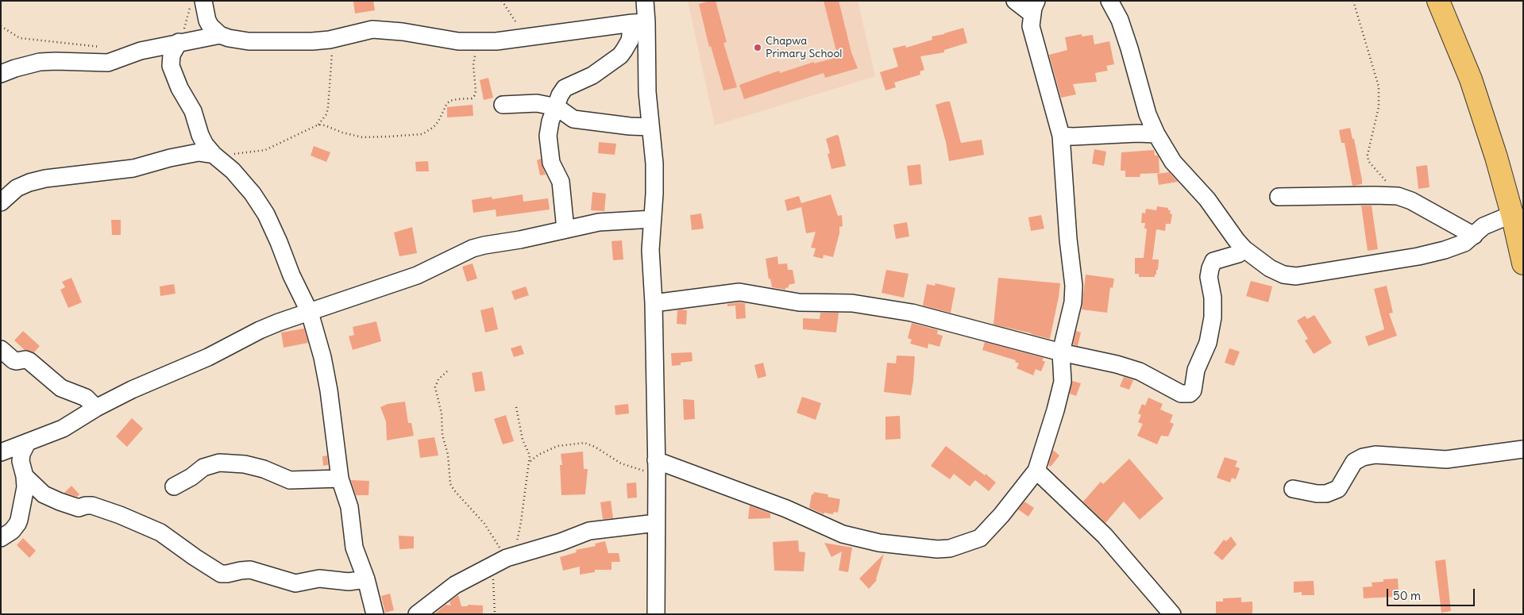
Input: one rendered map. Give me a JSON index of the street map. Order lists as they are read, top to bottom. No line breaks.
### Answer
{"places":["Chapwa Primary School"],"scale_bar":"50 m"}
